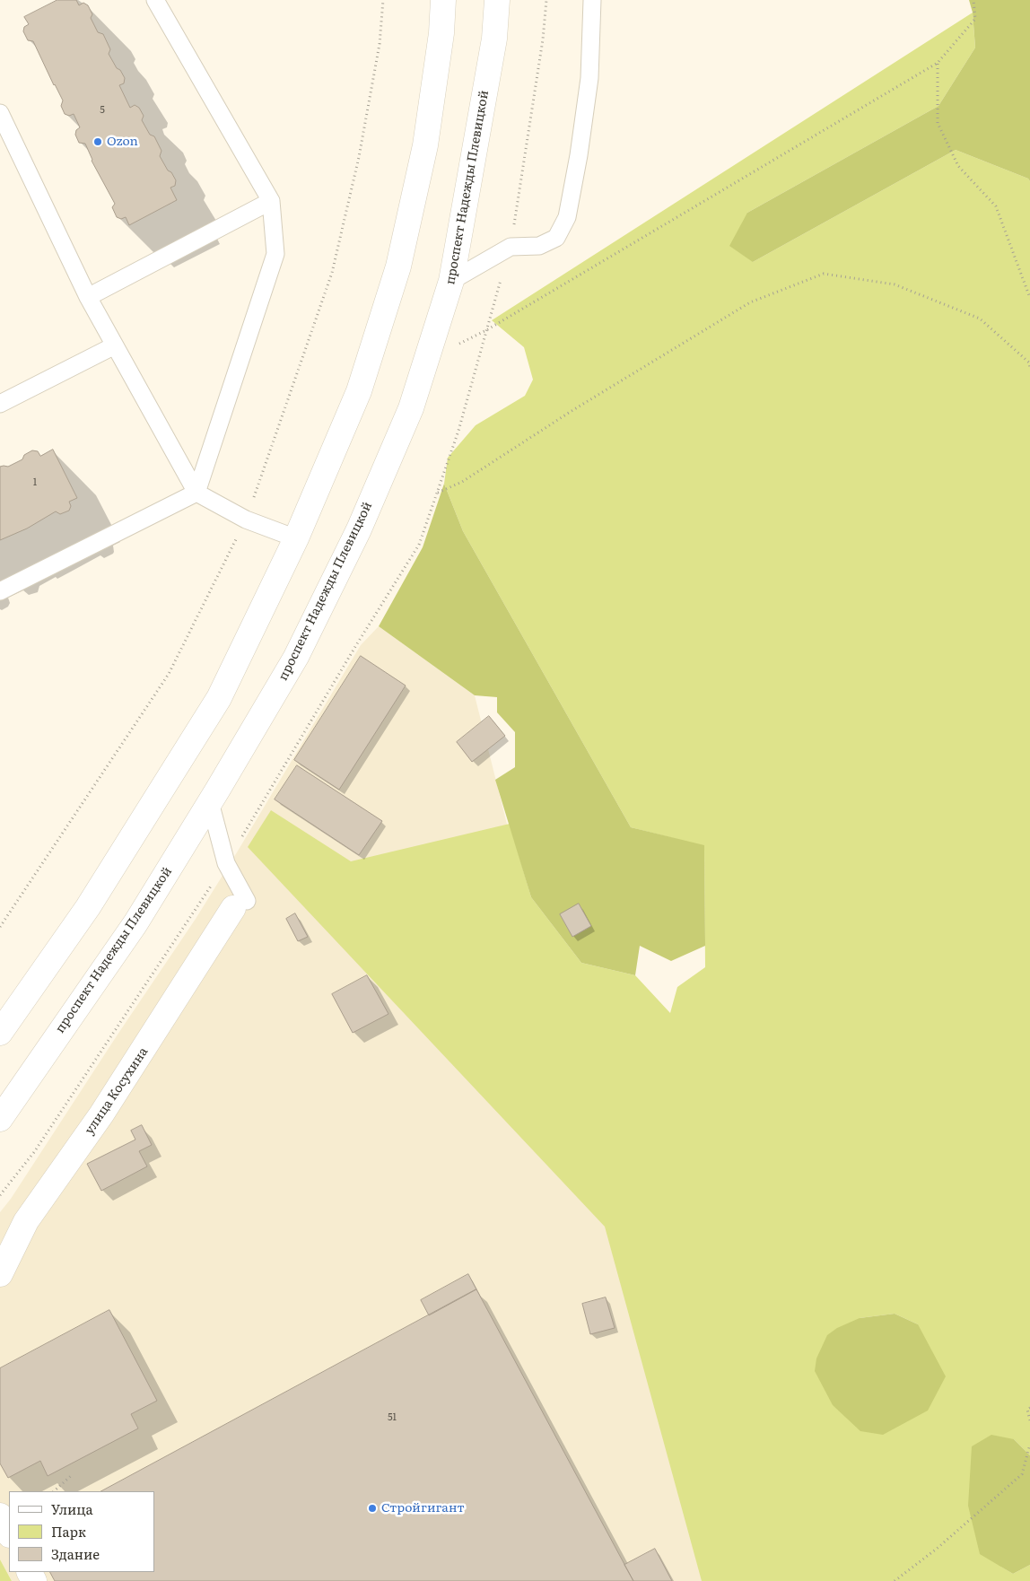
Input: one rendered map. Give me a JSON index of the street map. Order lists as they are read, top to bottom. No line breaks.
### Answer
{"streets":{"main road":["проспект Надежды Плевицкой","улица Косухина"]},"places":["Ozon","Стройгигант"],"house_numbers":["5","1","51"],"legend":["Улица","Парк","Здание"]}
